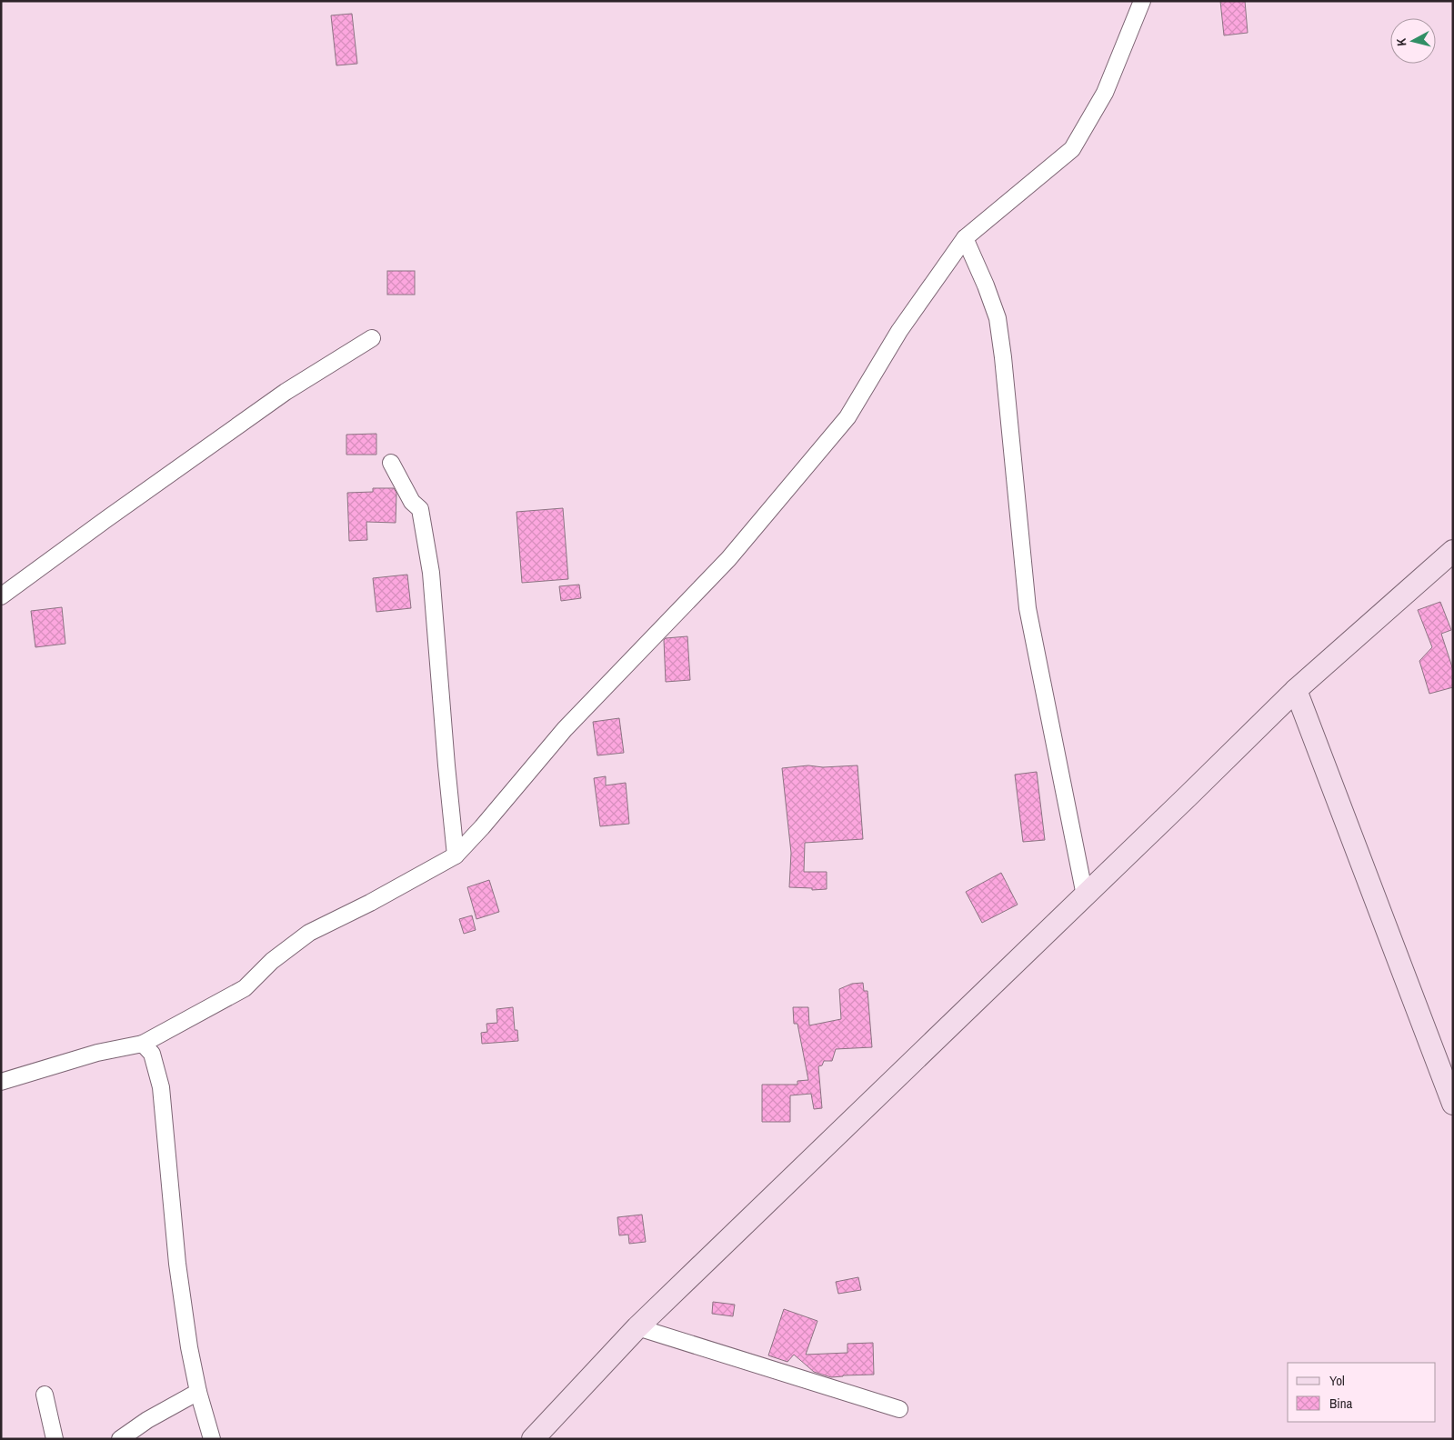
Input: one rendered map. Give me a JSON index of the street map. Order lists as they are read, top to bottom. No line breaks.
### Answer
{"legend":["Yol","Bina"],"north":"left"}
